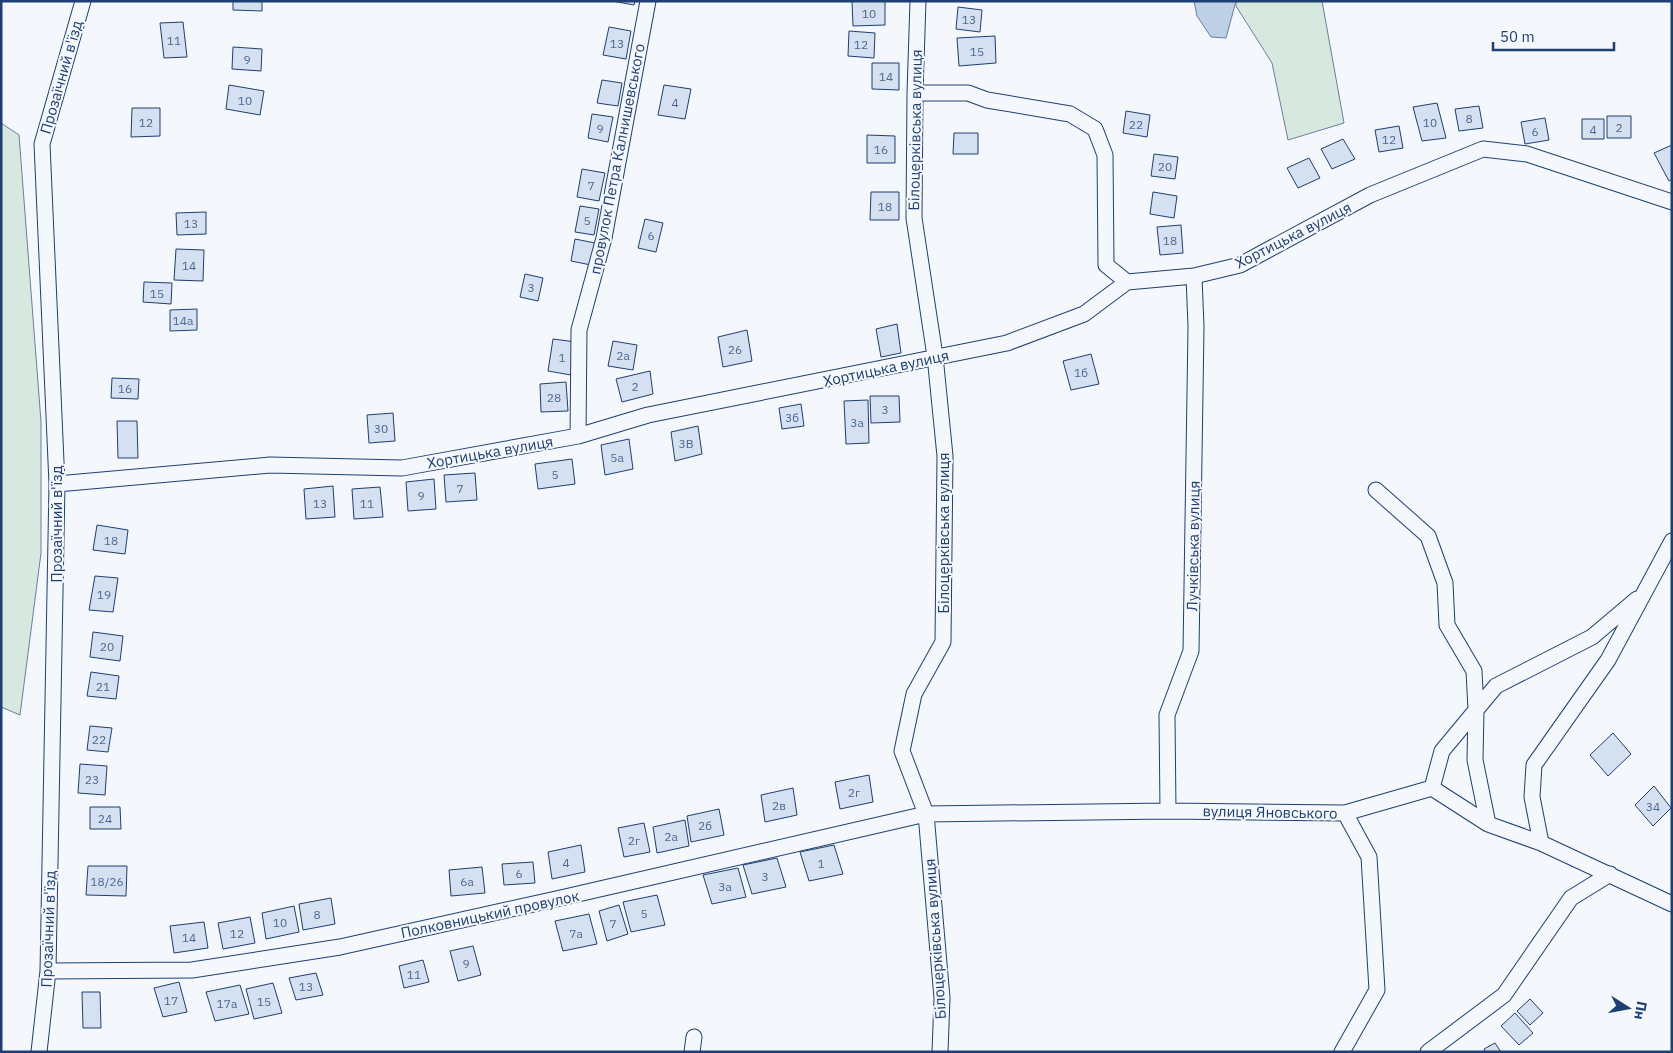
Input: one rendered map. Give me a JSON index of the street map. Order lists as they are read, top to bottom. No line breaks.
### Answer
{"streets":{"street":["Прозаїчний в'їзд","Білоцерківська вулиця","провулок Петра Калнишевського","Хортицька вулиця","Лучківська вулиця","вулиця Яновського","Полковницький провулок"]},"crossings":[["Прозаїчний в'їзд","Хортицька вулиця"],["Прозаїчний в'їзд","Полковницький провулок"],["Білоцерківська вулиця","Хортицька вулиця"],["Білоцерківська вулиця","вулиця Яновського"],["Білоцерківська вулиця","Полковницький провулок"],["провулок Петра Калнишевського","Хортицька вулиця"],["Хортицька вулиця","Лучківська вулиця"],["Лучківська вулиця","вулиця Яновського"],["вулиця Яновського","Полковницький провулок"]],"house_numbers":["10","13","11","13","12","15","9","14","10","4","8","12","10","22","2","9","4","6","12","16","20","7","18","5","13","6","18","14","3","15","14а","26","2а","1","1б","2","16","28","3","3б","3а","30","3В","5а","5","7","9","13","11","18","19","20","21","22","23","2г","2в","34","24","2б","2а","2г","4","1","6","3","18/26","6а","3а","5","8","10","7","12","7а","14","9","11","13","17","15","17а"],"scale_bar":"50 m","north":"right"}
